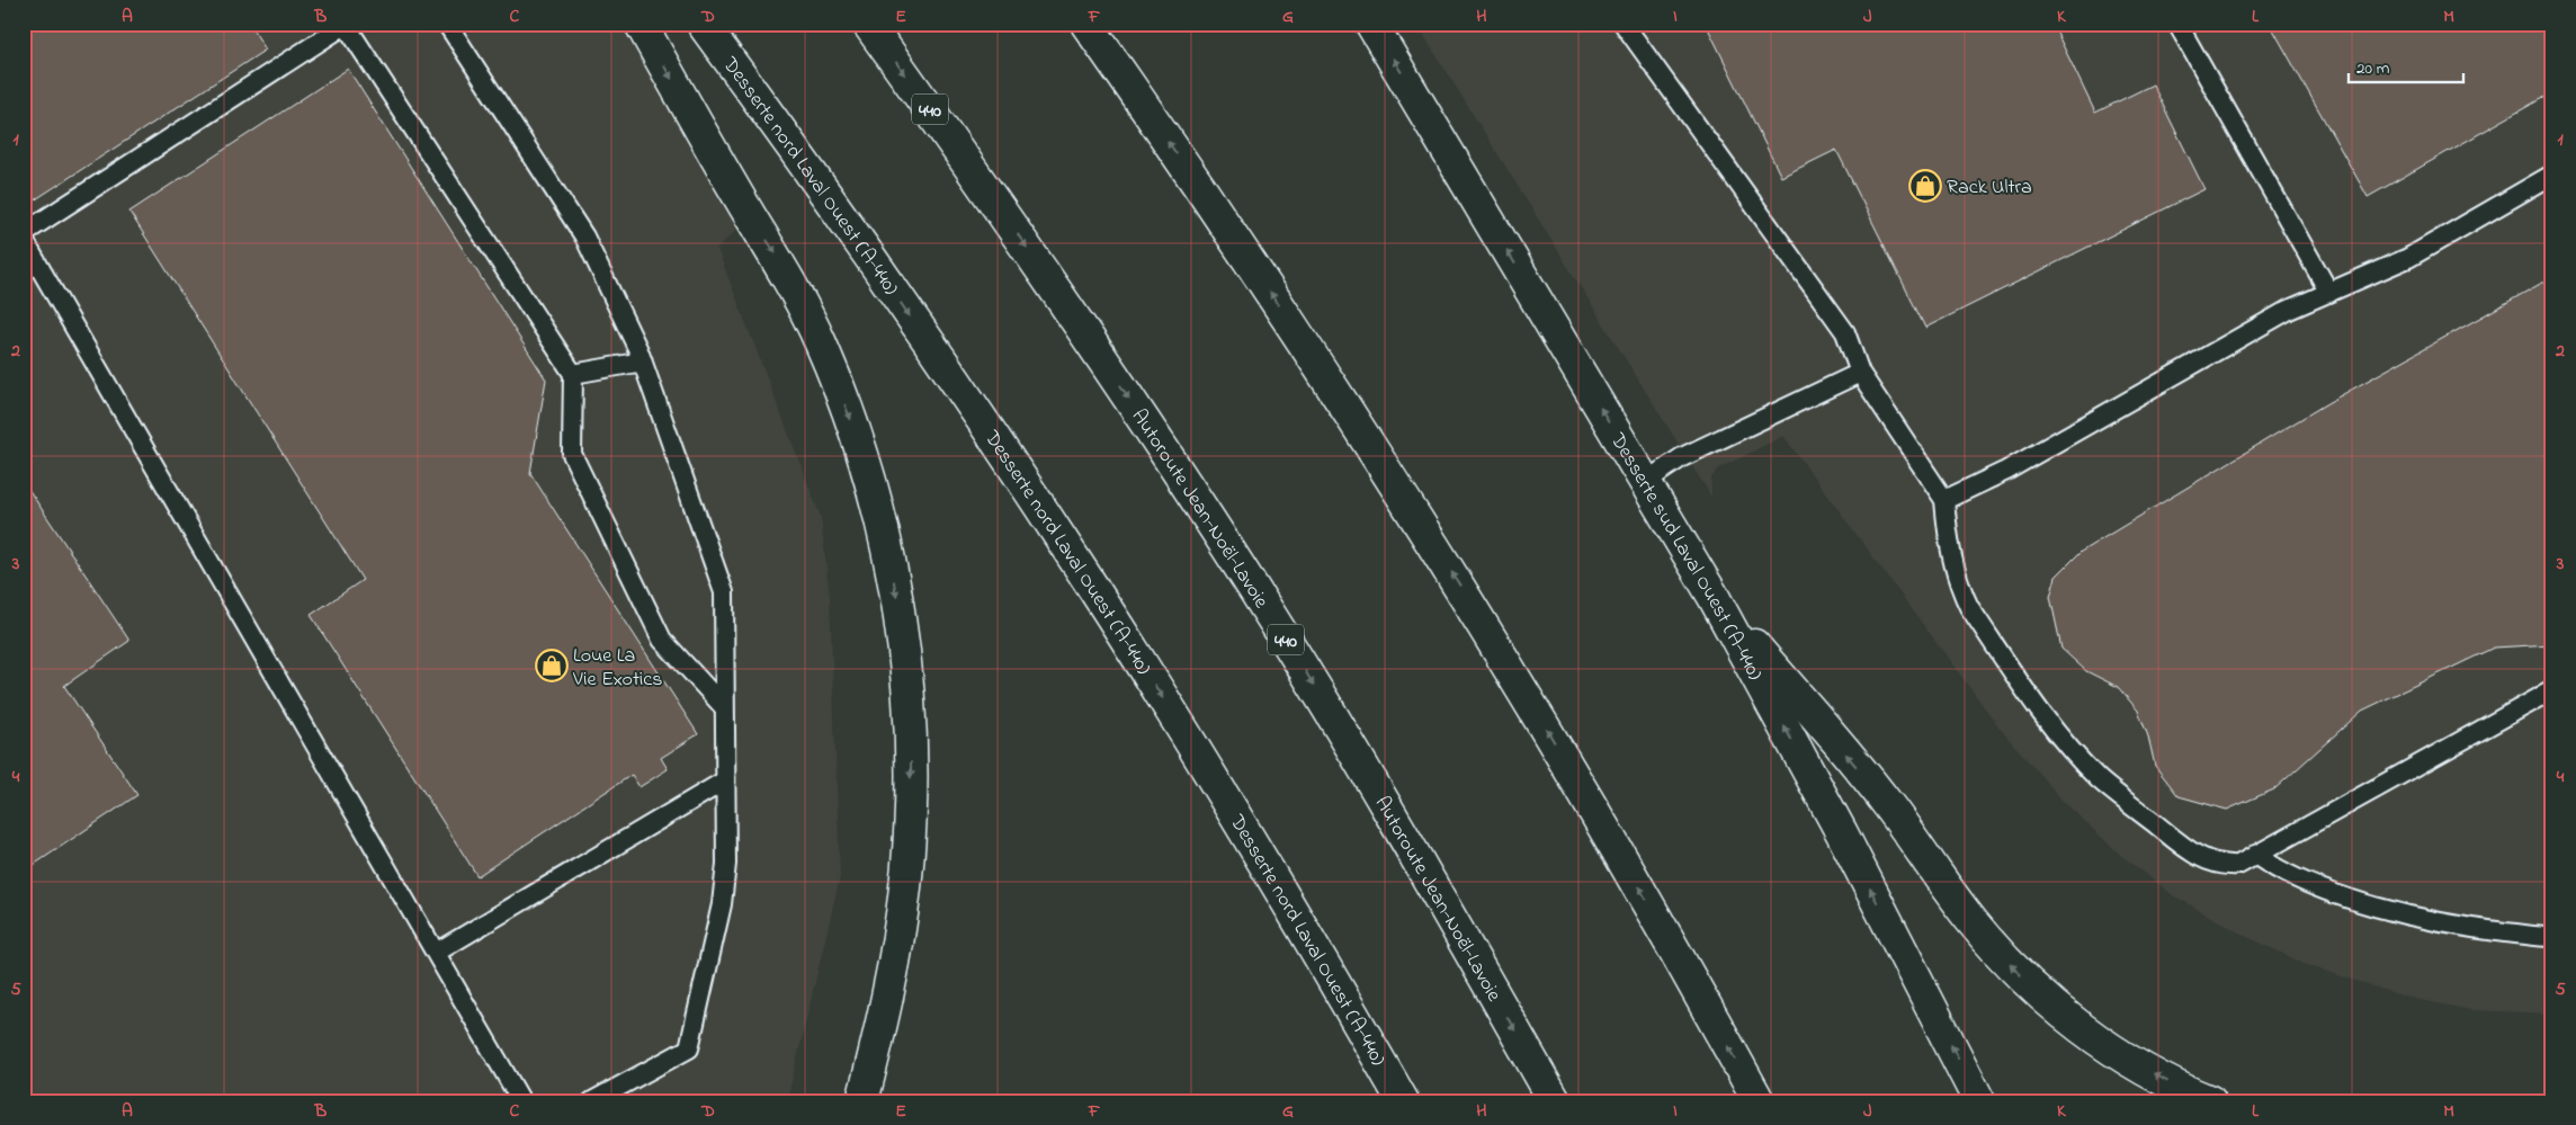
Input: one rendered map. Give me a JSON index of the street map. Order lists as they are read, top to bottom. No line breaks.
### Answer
{"streets":{"main road":["440","Desserte nord Laval Ouest (A-440)","Autoroute Jean-Noël-Lavoie","Desserte sud Laval Ouest (A-440)"]},"one_way":["Desserte nord Laval Ouest (A-440)"],"places":{"shop":["Rack Ultra","Loue La Vie Exotics"]},"scale_bar":"20 m","grid":{"columns":["A","B","C","D","E","F","G","H","I","J","K","L","M"],"rows":["1","2","3","4","5"]}}
